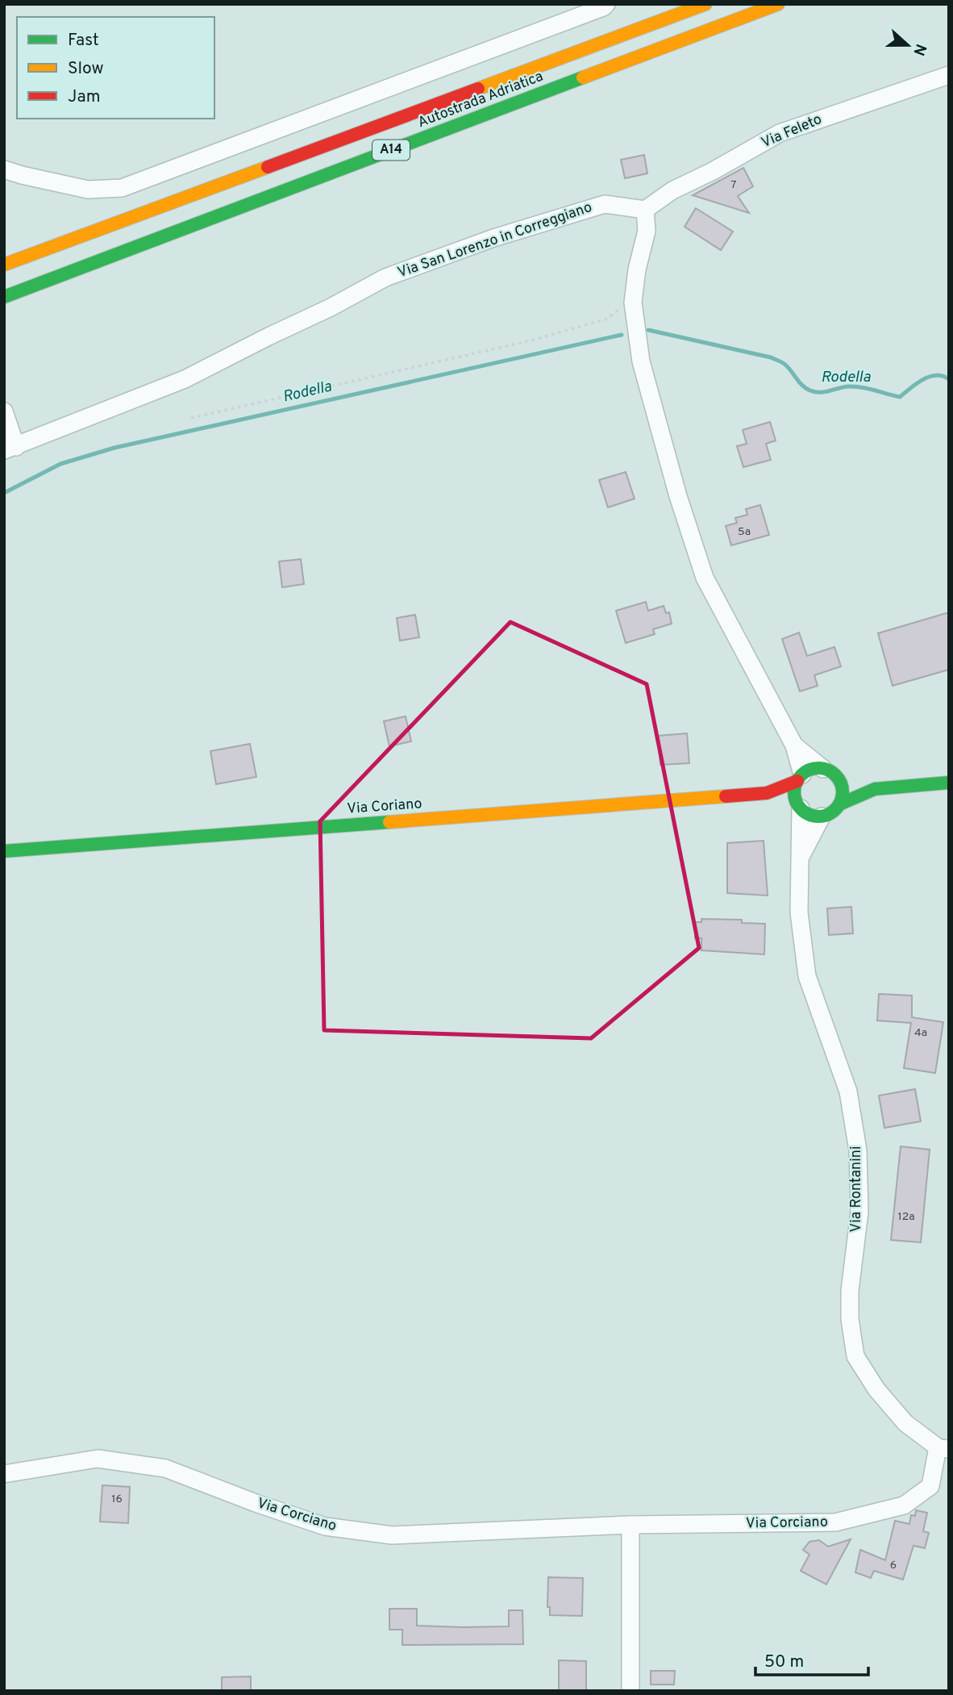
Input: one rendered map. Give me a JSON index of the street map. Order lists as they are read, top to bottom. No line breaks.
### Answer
{"streets":{"main road":["Autostrada Adriatica","A14","Via Coriano"],"street":["Via Feleto","Via San Lorenzo in Correggiano","Via Rontanini","Via Corciano"]},"crossings":[["Via Feleto","Via San Lorenzo in Correggiano"],["Via Coriano","Via Rontanini"],["Via Rontanini","Via Corciano"]],"water":["Rodella"],"house_numbers":["7","5a","4a","12a","16","6"],"legend":["Fast","Slow","Jam"],"scale_bar":"50 m","north":"right"}
